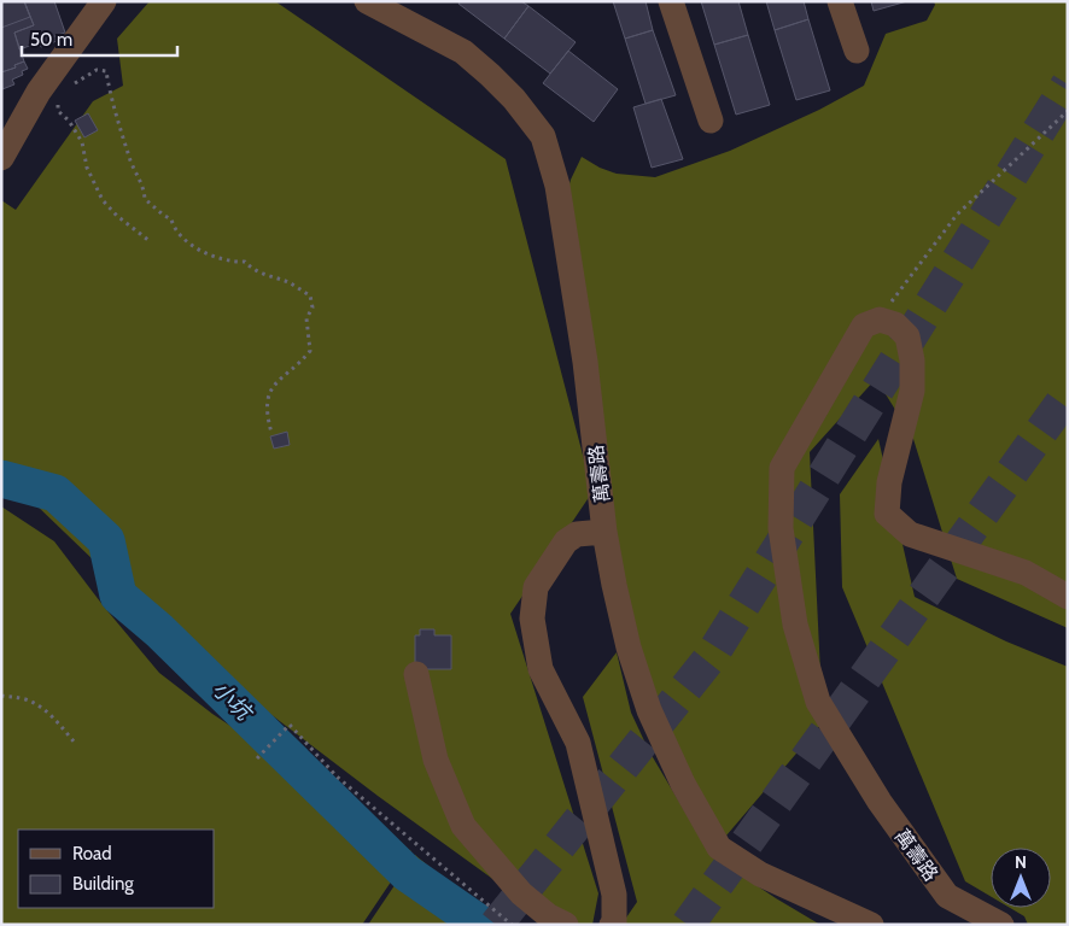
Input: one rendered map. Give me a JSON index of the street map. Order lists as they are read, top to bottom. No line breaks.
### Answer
{"streets":{"street":["萬壽路"]},"water":["小坑"],"legend":["Road","Building"],"scale_bar":"50 m","north":"top"}
